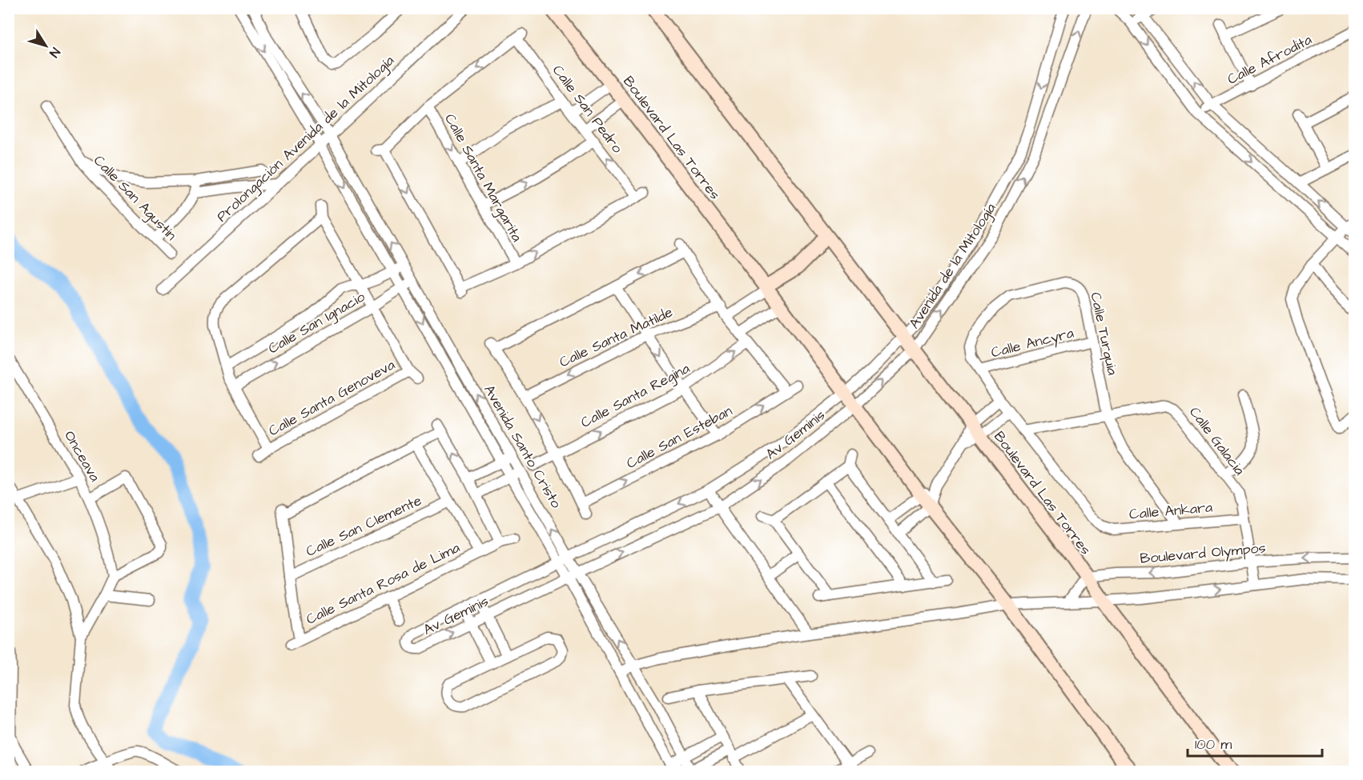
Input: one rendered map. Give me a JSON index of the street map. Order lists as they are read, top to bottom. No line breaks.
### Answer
{"streets":{"main road":["Boulevard Las Torres"],"street":["Calle Afrodita","Calle San Pedro","Prolongación Avenida de la Mitología","Calle Santa Margarita","Calle San Agustín","Avenida de la Mitología","Calle San Ignacio","Calle Turquia","Calle Santa Matilde","Calle Ancyra","Calle Santa Regina","Calle Santa Genoveva","Av Geminis","Calle San Esteban","Calle Galacia","Avenida Santo Cristo","Onceava","Calle Ankara","Calle San Clemente","Boulevard Olympos","Calle Santa Rosa de Lima"]},"crossings":[["Calle San Pedro","Calle Santa Margarita"],["Boulevard Las Torres","Avenida de la Mitología"],["Boulevard Las Torres","Av Geminis"],["Boulevard Las Torres","Boulevard Olympos"],["Prolongación Avenida de la Mitología","Avenida Santo Cristo"],["Avenida de la Mitología","Av Geminis"],["Calle San Ignacio","Calle Santa Genoveva"],["Calle San Ignacio","Avenida Santo Cristo"],["Calle Turquia","Calle Ancyra"],["Calle Turquia","Calle Galacia"],["Calle Turquia","Calle Ankara"],["Av Geminis","Avenida Santo Cristo"],["Calle Galacia","Calle Ankara"],["Calle Galacia","Boulevard Olympos"],["Calle San Clemente","Calle Santa Rosa de Lima"]],"one_way":["Calle Santa Margarita","Calle Santa Matilde","Calle Santa Regina","Calle San Esteban"],"scale_bar":"100 m","north":"bottom right"}
